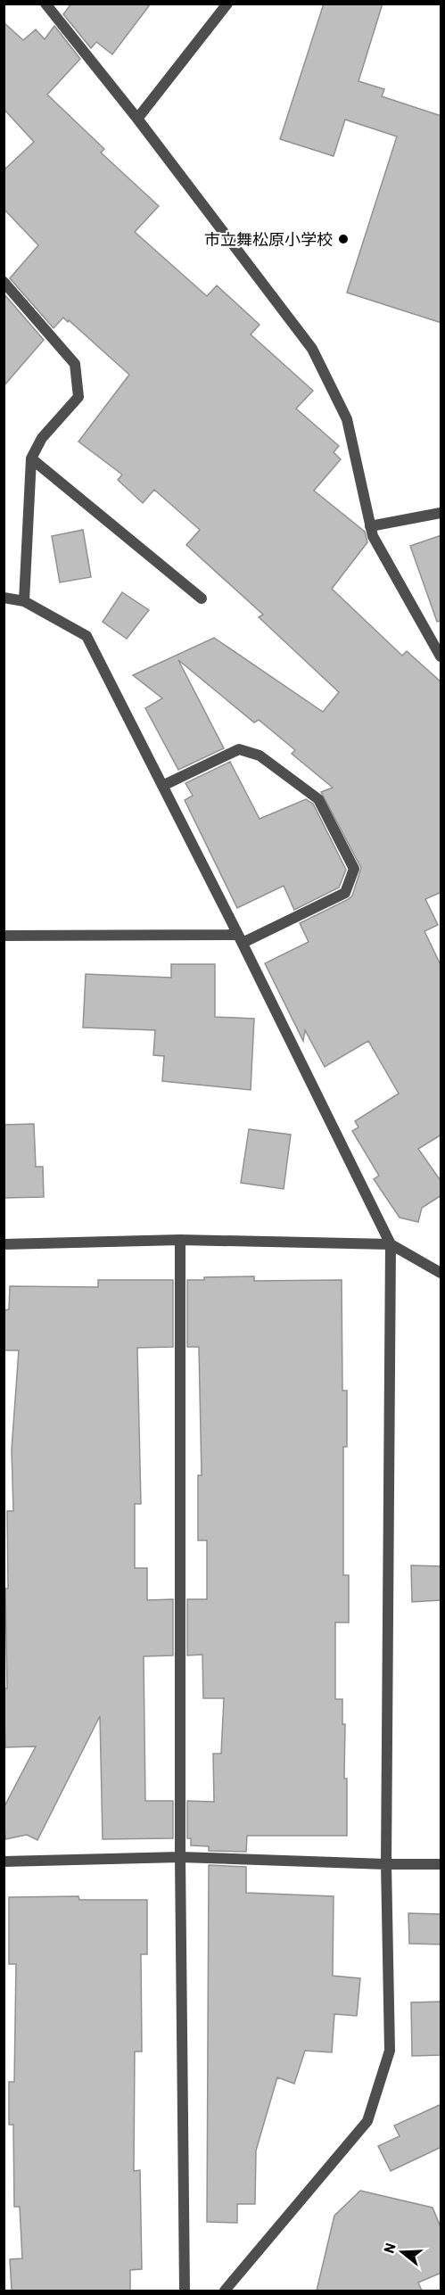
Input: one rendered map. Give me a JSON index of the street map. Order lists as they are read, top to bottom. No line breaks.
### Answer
{"places":["市立舞松原小学校"],"north":"left"}
